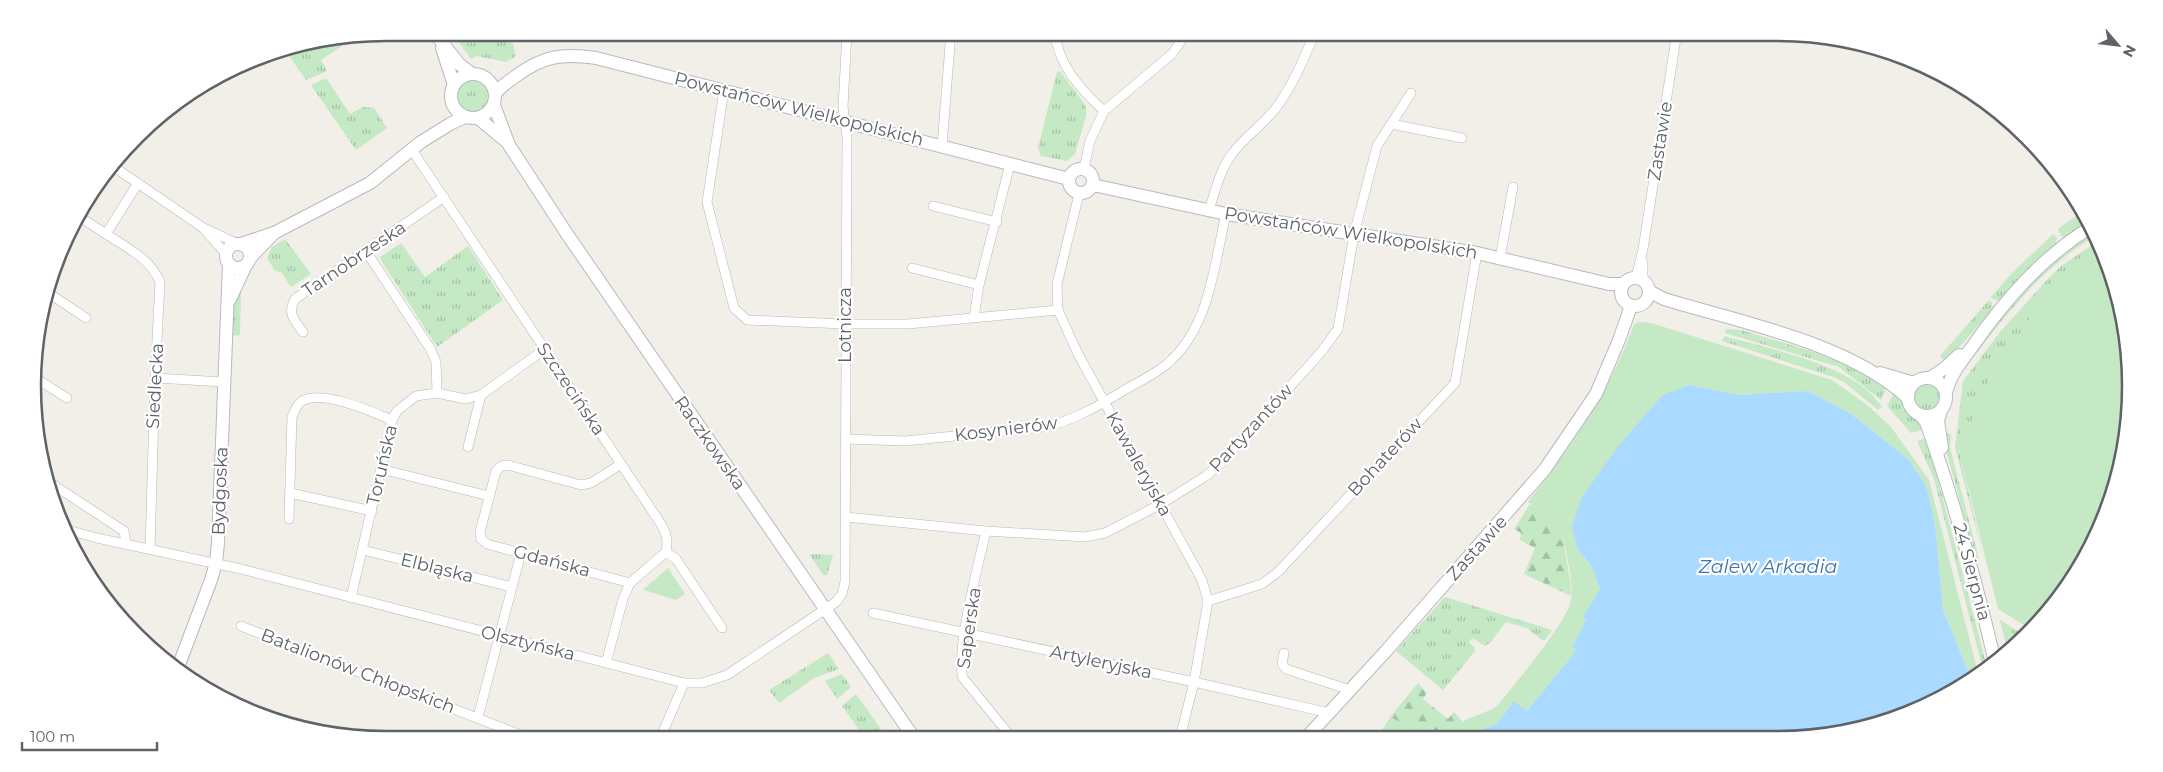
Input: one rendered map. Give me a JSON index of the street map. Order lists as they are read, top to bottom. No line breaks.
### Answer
{"streets":{"street":["Powstańców Wielkopolskich","Zastawie","Tarnobrzeska","Lotnicza","Siedlecka","Szczecińska","Partyzantów","Kosynierów","Raczkowska","Bohaterów","Kawaleryjska","Toruńska","Bydgoska","Gdańska","Elbląska","24 Sierpnia","Saperska","Olsztyńska","Artyleryjska","Batalionów Chłopskich"]},"crossings":[["Powstańców Wielkopolskich","Lotnicza"],["Powstańców Wielkopolskich","Partyzantów"],["Powstańców Wielkopolskich","Kosynierów"],["Powstańców Wielkopolskich","Raczkowska"],["Powstańców Wielkopolskich","Bohaterów"],["Powstańców Wielkopolskich","Kawaleryjska"],["Powstańców Wielkopolskich","Bydgoska"],["Zastawie","Artyleryjska"],["Tarnobrzeska","Szczecińska"],["Lotnicza","Partyzantów"],["Lotnicza","Kosynierów"],["Lotnicza","Raczkowska"],["Lotnicza","Olsztyńska"],["Siedlecka","Olsztyńska"],["Szczecińska","Bydgoska"],["Partyzantów","Kawaleryjska"],["Partyzantów","Saperska"],["Kosynierów","Kawaleryjska"],["Raczkowska","Bydgoska"],["Raczkowska","Olsztyńska"],["Bohaterów","Kawaleryjska"],["Kawaleryjska","Artyleryjska"],["Toruńska","Elbląska"],["Toruńska","Olsztyńska"],["Bydgoska","Olsztyńska"],["Saperska","Artyleryjska"]],"water":["Zalew Arkadia"],"scale_bar":"100 m","north":"bottom right"}
